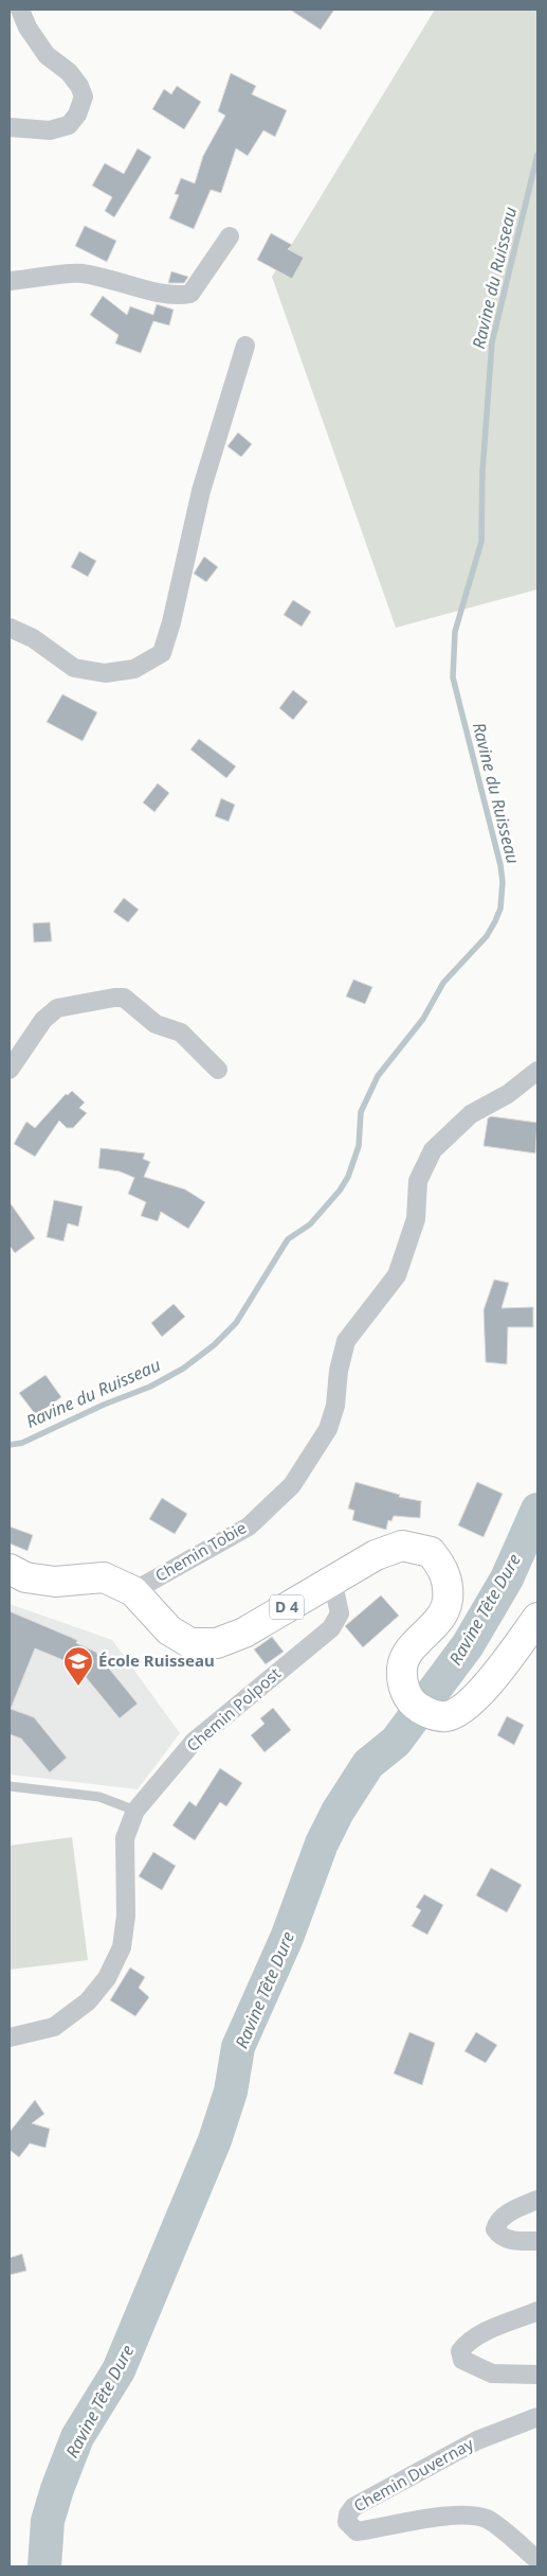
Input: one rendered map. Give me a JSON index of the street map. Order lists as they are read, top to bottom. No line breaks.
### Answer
{"streets":{"main road":["D 4"],"street":["Chemin Tobie","Chemin Polpost","Chemin Duvernay"]},"crossings":[["Chemin Tobie","D 4"],["D 4","Chemin Polpost"]],"water":["Ravine du Ruisseau","Ravine Tête Dure"],"places":{"school or university":["École Ruisseau"]}}
